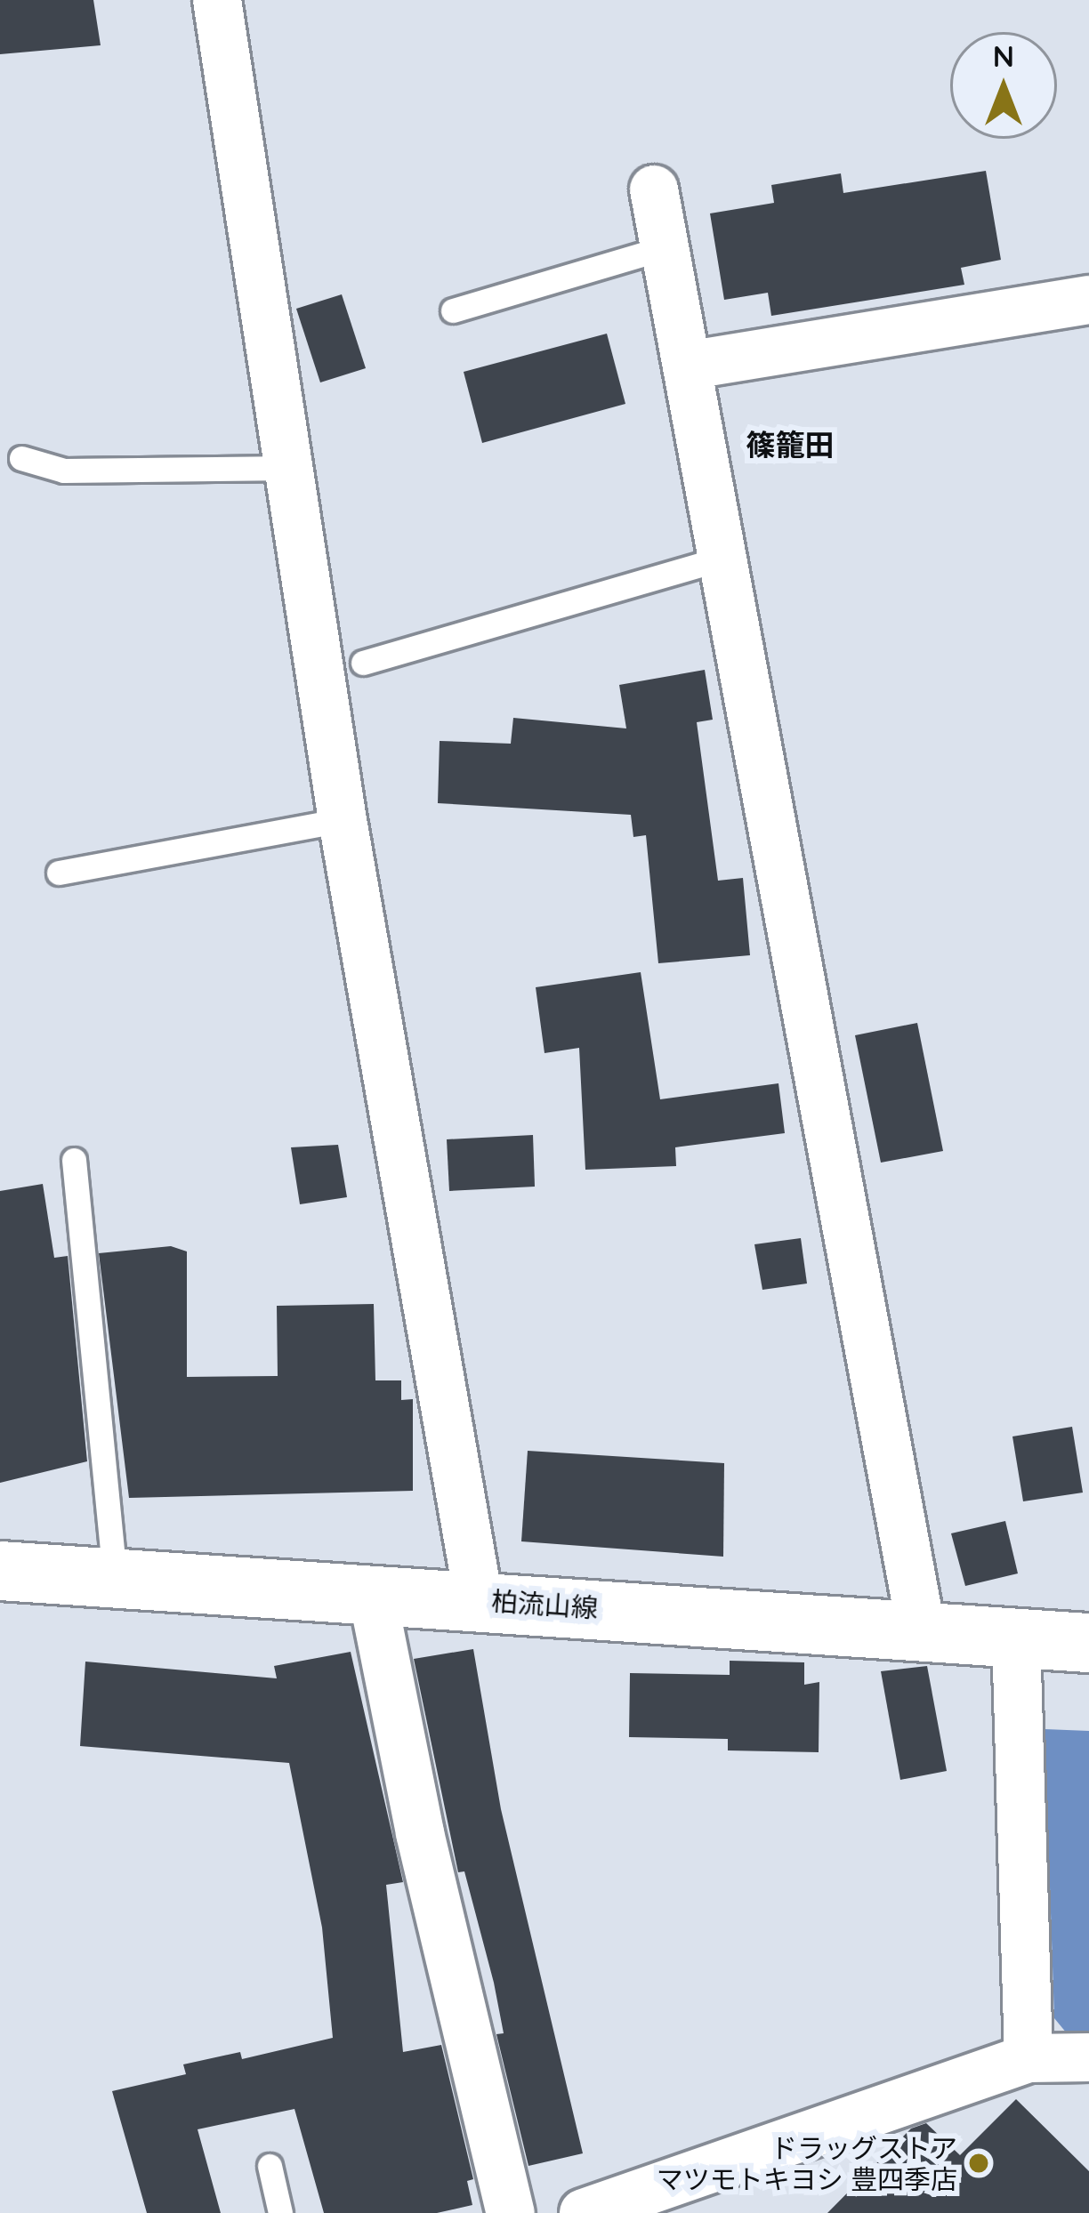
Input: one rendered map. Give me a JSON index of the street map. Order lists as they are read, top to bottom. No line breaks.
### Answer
{"streets":{"main road":["柏流山線"]},"districts":["篠籠田"],"places":["ドラッグストア マツモトキヨシ 豊四季店"],"north":"top"}
